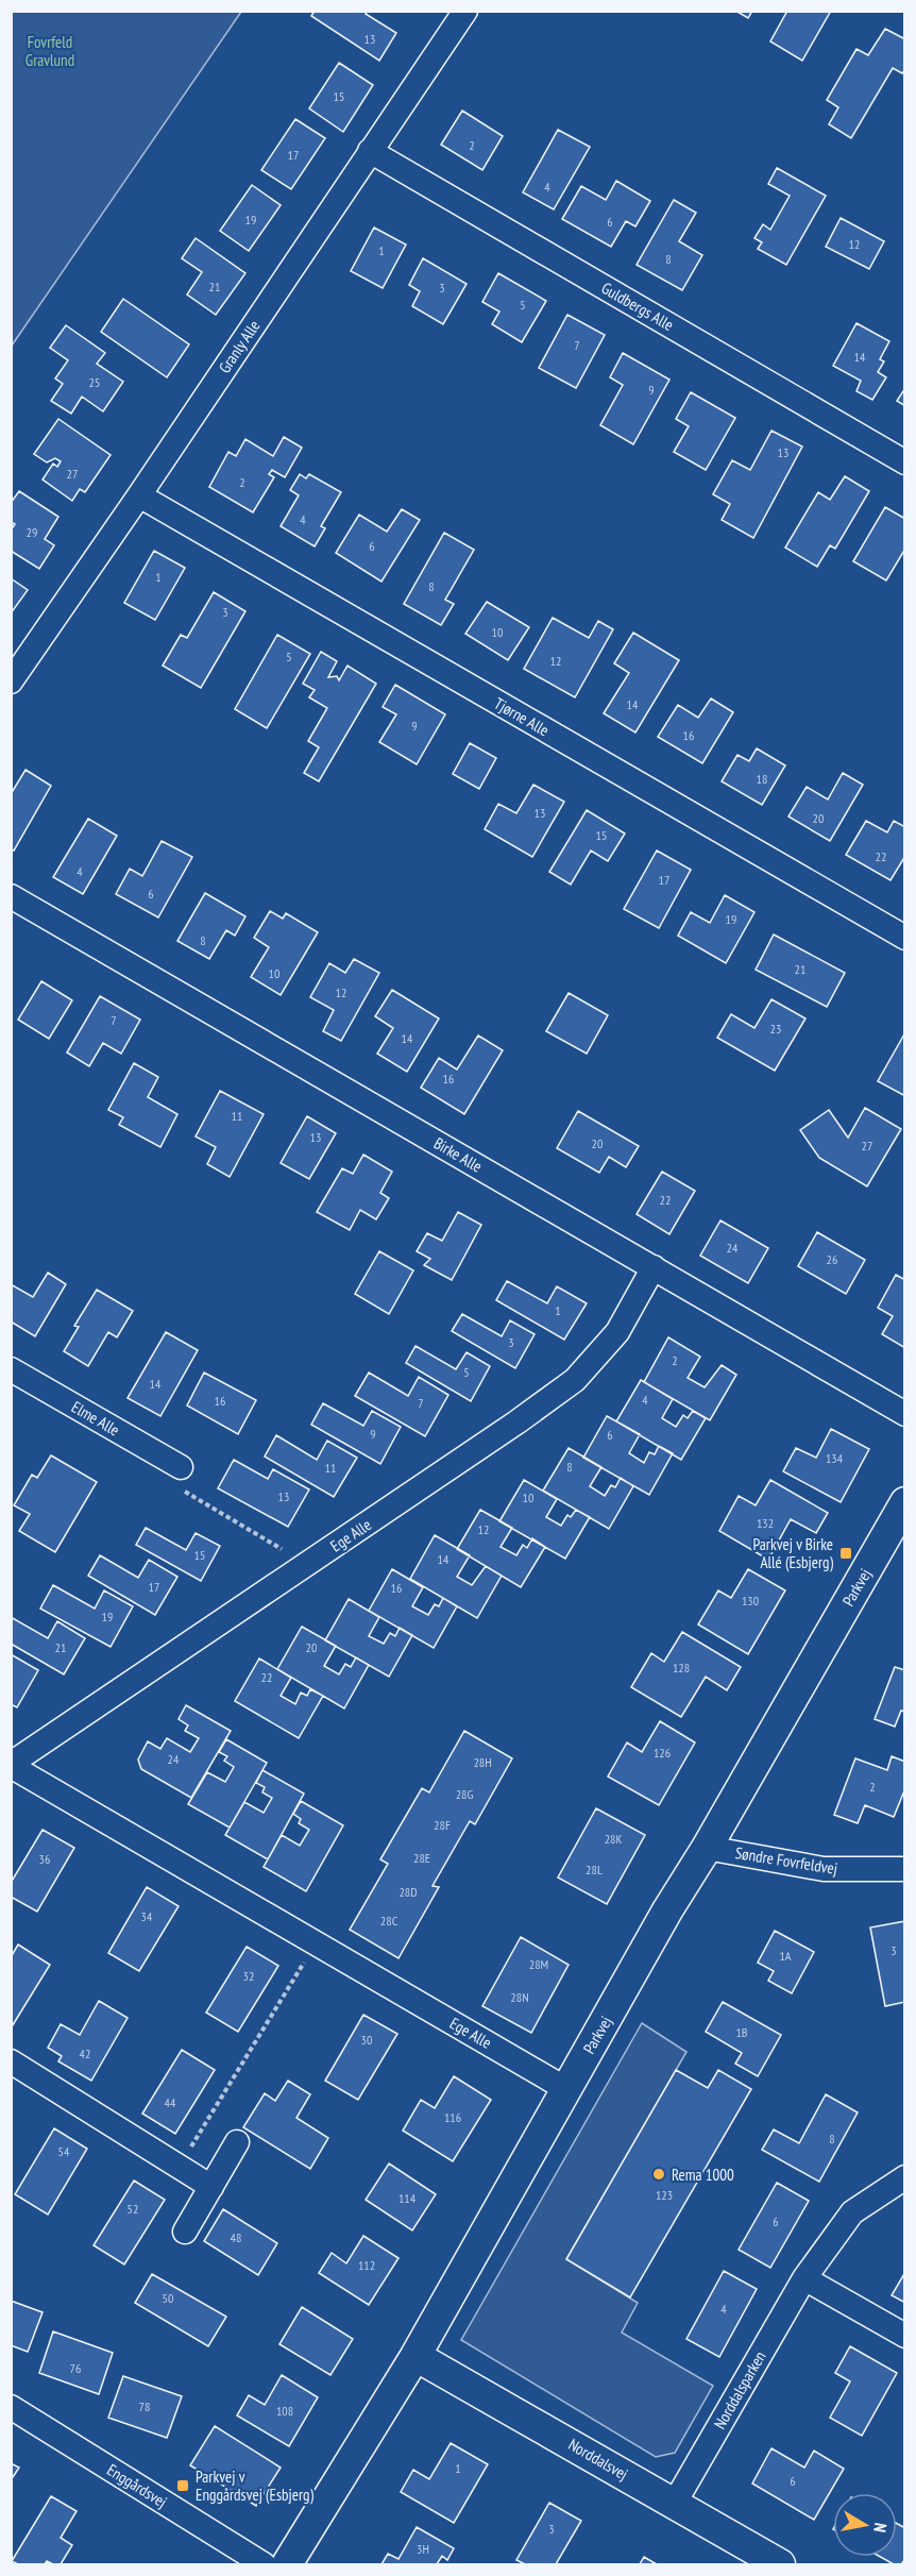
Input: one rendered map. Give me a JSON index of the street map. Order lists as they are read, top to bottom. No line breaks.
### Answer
{"streets":{"street":["Guldbergs Alle","Granly Alle","Tjørne Alle","Birke Alle","Elme Alle","Ege Alle","Parkvej","Søndre Fovrfeldvej","Norddalsparken","Norddalsvej","Enggårdsvej"]},"crossings":[["Guldbergs Alle","Granly Alle"],["Granly Alle","Tjørne Alle"],["Birke Alle","Ege Alle"],["Ege Alle","Parkvej"],["Parkvej","Søndre Fovrfeldvej"],["Parkvej","Norddalsvej"],["Norddalsparken","Norddalsvej"]],"parks":["Fovrfeld Gravlund"],"places":{"transit":["Parkvej v Birke Allé (Esbjerg)","Parkvej v Enggårdsvej (Esbjerg)"],"other":["Rema 1000"]},"house_numbers":["13","15","2","17","4","19","6","12","1","8","21","3","5","7","14","25","9","13","27","2","4","29","6","1","8","3","10","5","12","14","9","16","18","13","20","15","22","4","17","6","19","8","21","10","12","7","23","14","16","11","13","20","27","22","24","26","1","3","2","5","14","4","16","7","9","6","134","8","11","13","10","132","12","15","14","17","16","130","19","21","20","128","22","126","24","28H","2","28G","28F","28K","28E","36","28L","28D","34","28C","3","1A","28M","32","28N","1B","30","42","44","116","8","54","123","114","52","6","48","112","50","4","76","78","108","1","6","3","3H"],"north":"right"}
